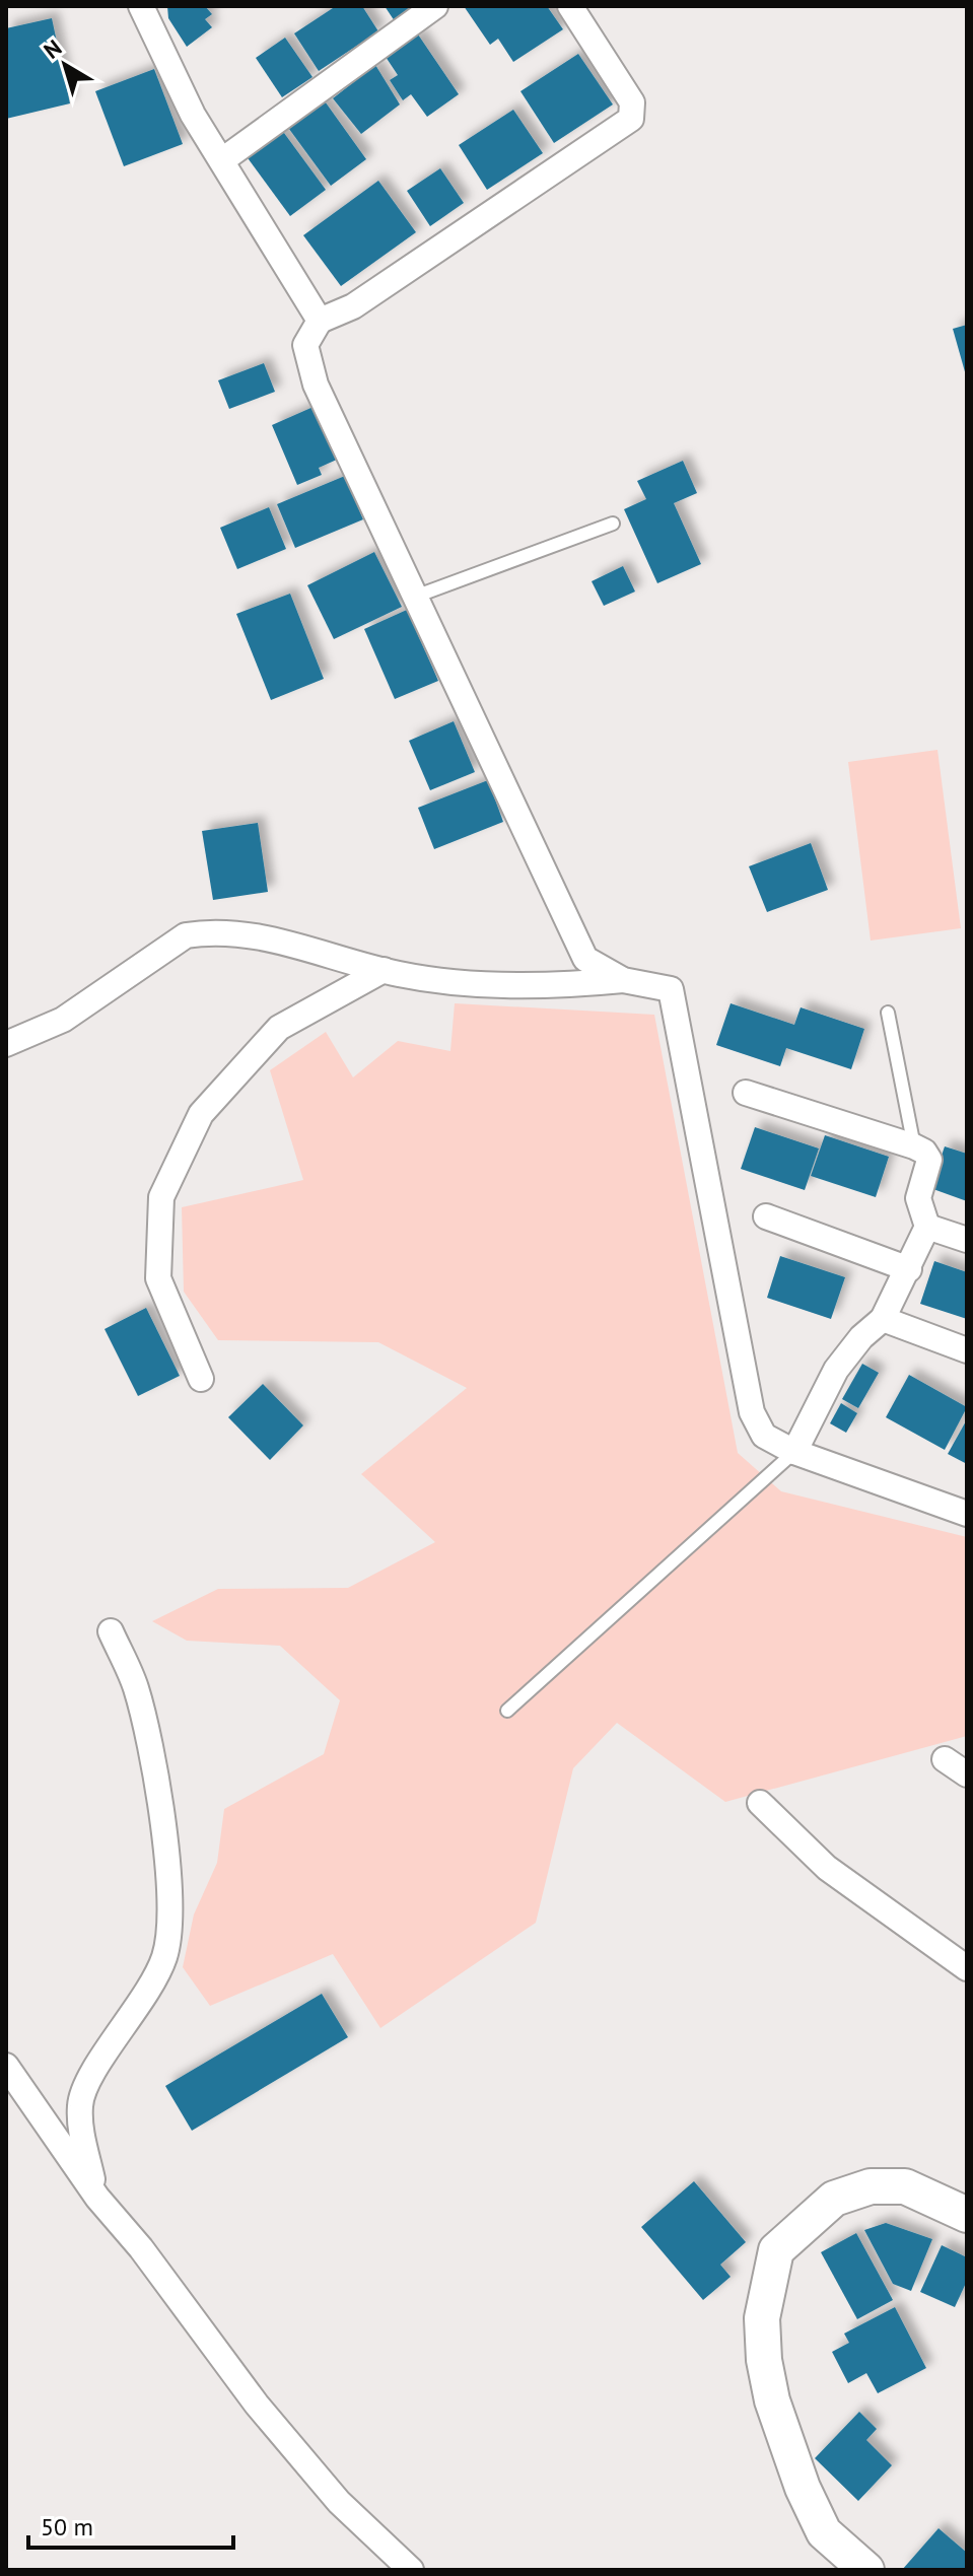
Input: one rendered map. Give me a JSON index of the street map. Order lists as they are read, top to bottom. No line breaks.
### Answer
{"scale_bar":"50 m","north":"top left"}
